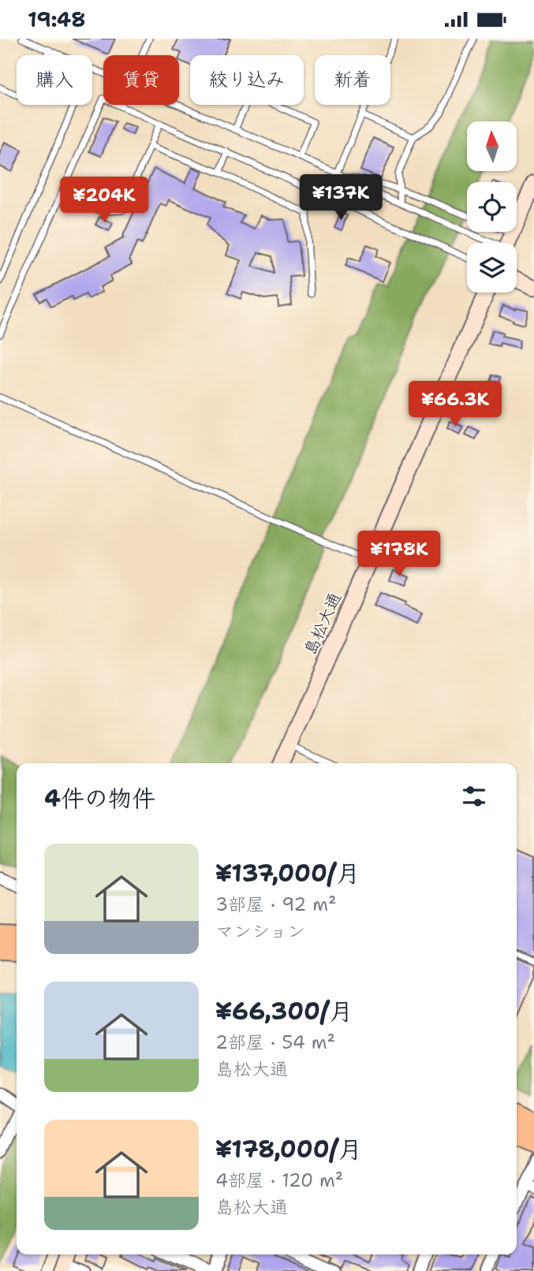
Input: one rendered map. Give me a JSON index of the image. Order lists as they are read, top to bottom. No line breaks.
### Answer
{"streets":{"street":["島松大通"]},"north":"top","page":{"status":"19:48","chip":["購入","賃貸","絞り込み","新着"],"price":["¥137K","¥204K","¥66.3K","¥178K"],"heading":"4件の物件","list":[{"name":"¥137,000/月","note":"3部屋 · 92 m² · マンション"},{"name":"¥66,300/月","note":"2部屋 · 54 m² · 島松大通"},{"name":"¥178,000/月","note":"4部屋 · 120 m² · 島松大通"}]}}
